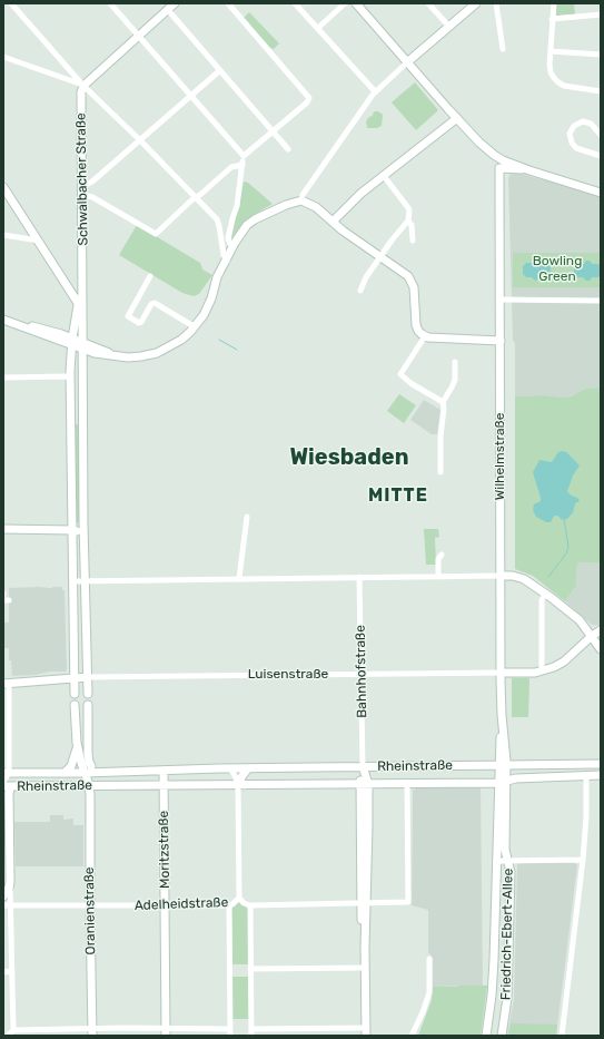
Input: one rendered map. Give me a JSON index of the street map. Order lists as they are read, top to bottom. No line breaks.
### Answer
{"streets":{"main road":["Schwalbacher Straße","Wilhelmstraße","Bahnhofstraße","Luisenstraße","Rheinstraße","Moritzstraße","Oranienstraße","Friedrich-Ebert-Allee"],"street":["Adelheidstraße"]},"crossings":[["Schwalbacher Straße","Luisenstraße"],["Wilhelmstraße","Luisenstraße"],["Wilhelmstraße","Rheinstraße"],["Wilhelmstraße","Friedrich-Ebert-Allee"],["Bahnhofstraße","Luisenstraße"],["Bahnhofstraße","Rheinstraße"],["Rheinstraße","Moritzstraße"],["Rheinstraße","Oranienstraße"],["Rheinstraße","Friedrich-Ebert-Allee"],["Moritzstraße","Adelheidstraße"],["Adelheidstraße","Oranienstraße"]],"districts":["Wiesbaden","MITTE"],"parks":["Bowling Green"]}
